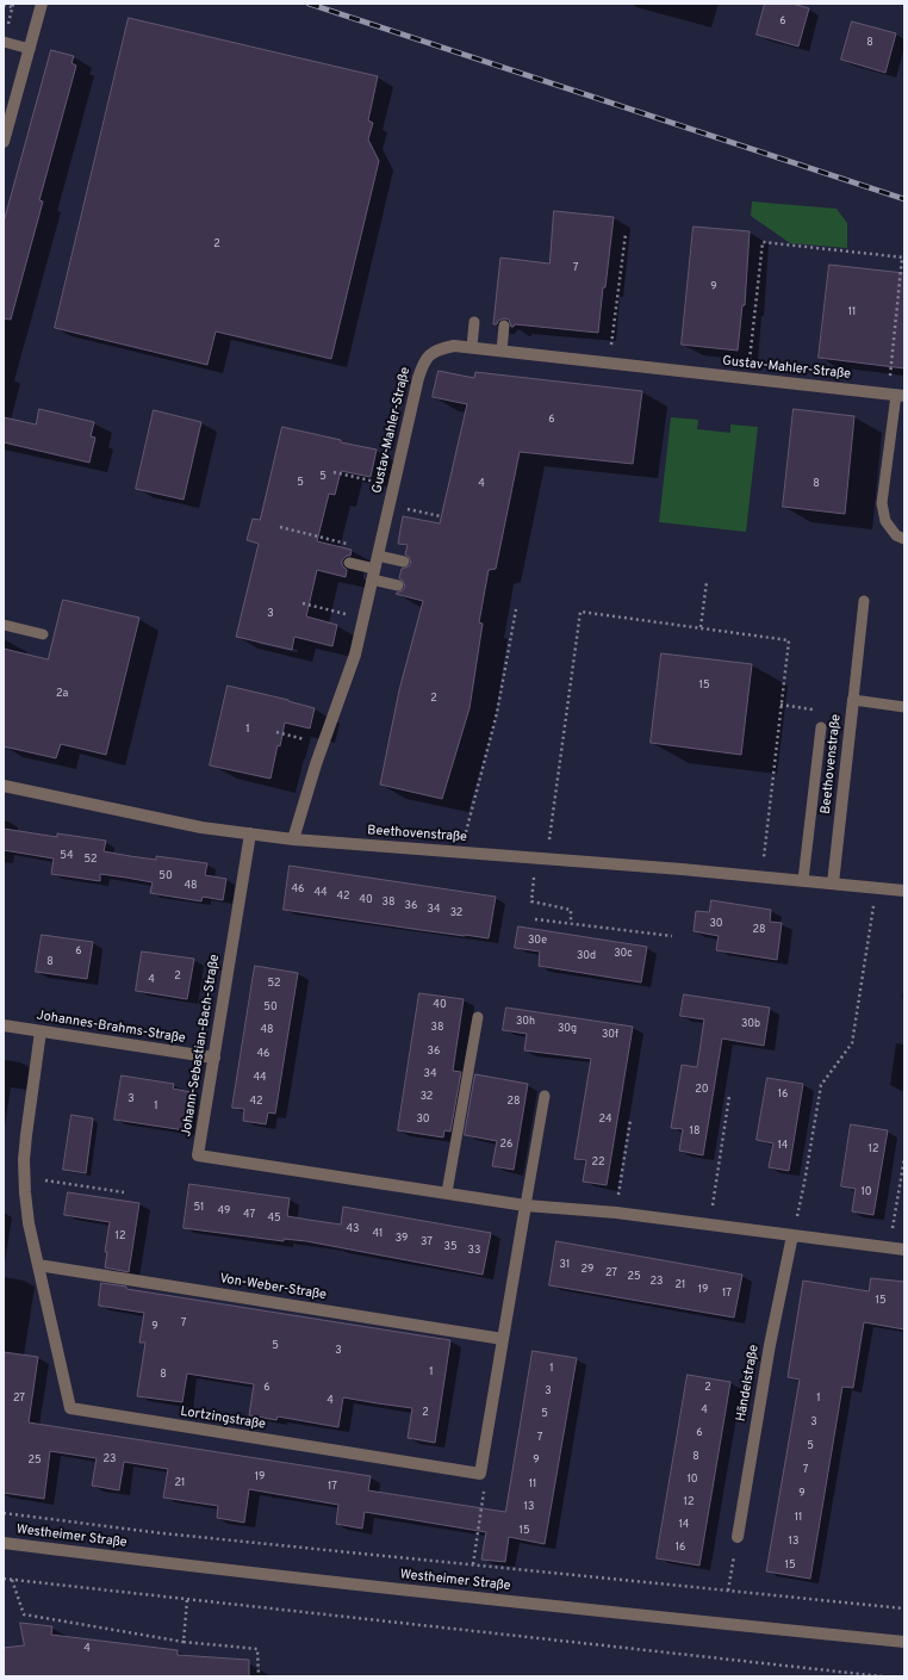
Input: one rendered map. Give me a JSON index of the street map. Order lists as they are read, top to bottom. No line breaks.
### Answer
{"streets":{"street":["Gustav-Mahler-Straße","Beethovenstraße","Johannes-Brahms-Straße","Johann-Sebastian-Bach-Straße","Von-Weber-Straße","Händelstraße","Lortzingstraße","Westheimer Straße"]},"crossings":[["Gustav-Mahler-Straße","Beethovenstraße"],["Beethovenstraße","Johann-Sebastian-Bach-Straße"],["Johannes-Brahms-Straße","Johann-Sebastian-Bach-Straße"],["Johannes-Brahms-Straße","Lortzingstraße"],["Johann-Sebastian-Bach-Straße","Händelstraße"],["Von-Weber-Straße","Lortzingstraße"]],"house_numbers":["6","8","2","7","9","11","6","5","5","4","8","3","15","2a","2","1","54","52","50","48","46","44","42","40","38","36","34","32","30","28","30e","6","30c","30d","8","2","4","52","40","50","30h","30b","38","30g","48","30f","36","46","34","44","20","16","32","3","42","28","1","30","24","18","26","14","12","22","10","51","49","47","45","43","41","12","39","37","35","33","31","29","27","25","23","21","19","17","15","7","9","5","3","1","1","8","6","2","3","27","1","4","4","2","5","3","6","7","5","8","23","25","9","7","19","10","21","11","17","9","12","13","11","14","15","13","16","15","4"]}
